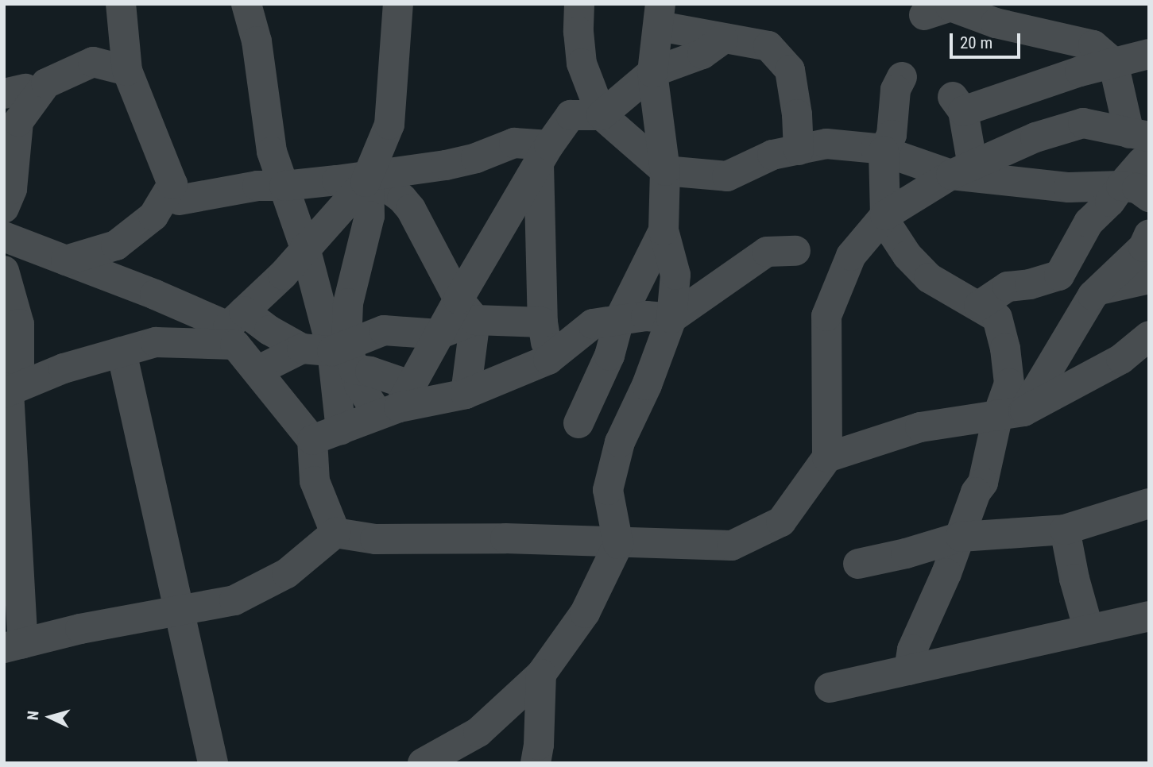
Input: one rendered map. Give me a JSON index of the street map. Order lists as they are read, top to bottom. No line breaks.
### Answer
{"scale_bar":"20 m","north":"left"}
